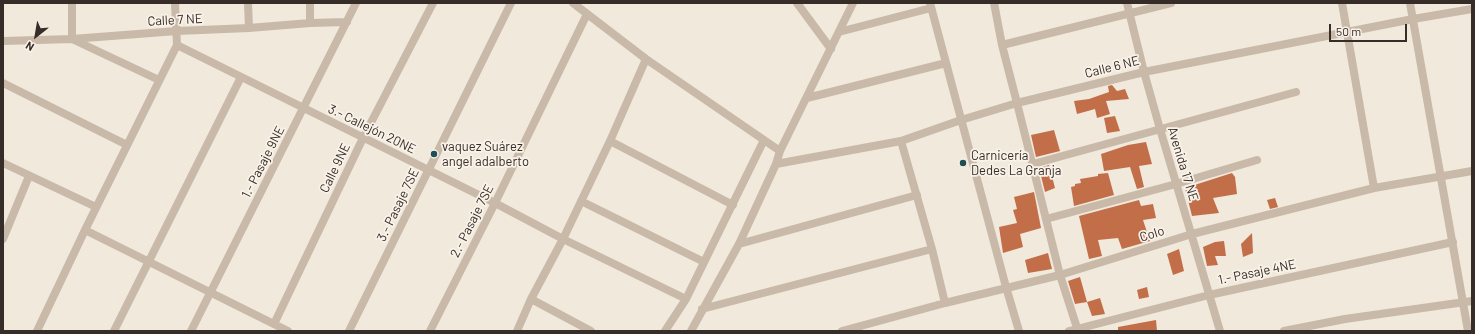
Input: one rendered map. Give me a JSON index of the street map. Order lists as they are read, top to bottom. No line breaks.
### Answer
{"streets":{"street":["Calle 7 NE","Calle 6 NE","3.- Callejón 20NE","1.- Pasaje 9NE","Avenida 17 NE","Calle 9NE","3.- Pasaje 7SE","2.- Pasaje 7SE","Colo","1.- Pasaje 4NE"]},"crossings":[["Calle 7 NE","1.- Pasaje 9NE"],["Calle 6 NE","Avenida 17 NE"],["3.- Callejón 20NE","1.- Pasaje 9NE"],["3.- Callejón 20NE","Calle 9NE"],["3.- Callejón 20NE","3.- Pasaje 7SE"],["3.- Callejón 20NE","2.- Pasaje 7SE"],["Avenida 17 NE","Colo"],["Avenida 17 NE","1.- Pasaje 4NE"]],"places":["vaquez Suárez angel adalberto","Carnicería Dedes La Granja"],"scale_bar":"50 m","north":"bottom left"}
